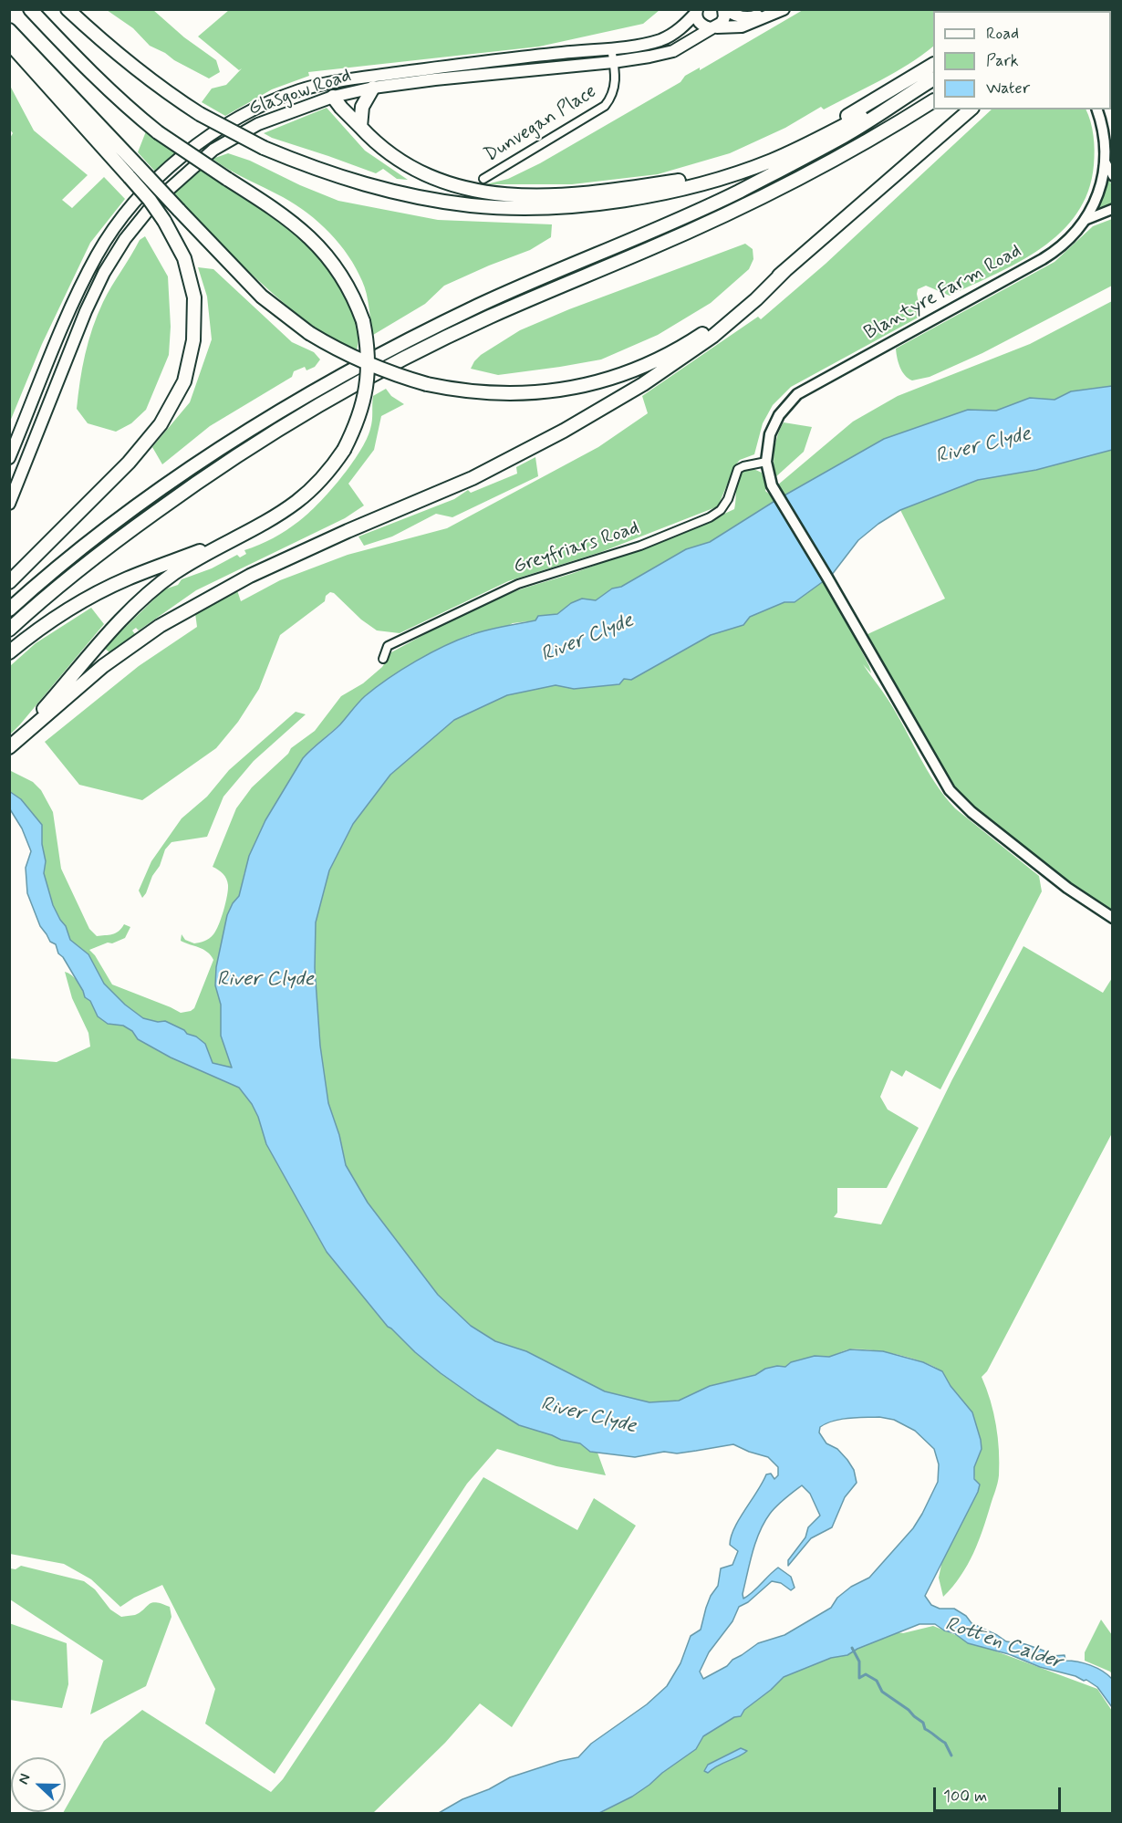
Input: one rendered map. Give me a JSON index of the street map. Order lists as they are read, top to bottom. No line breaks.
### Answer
{"streets":{"main road":["Glasgow Road","Blantyre Farm Road"],"street":["Dunvegan Place","Greyfriars Road"]},"crossings":[["Glasgow Road","Dunvegan Place"],["Blantyre Farm Road","Greyfriars Road"]],"water":["River Clyde","Rotten Calder"],"legend":["Road","Park","Water"],"scale_bar":"100 m","north":"left"}
